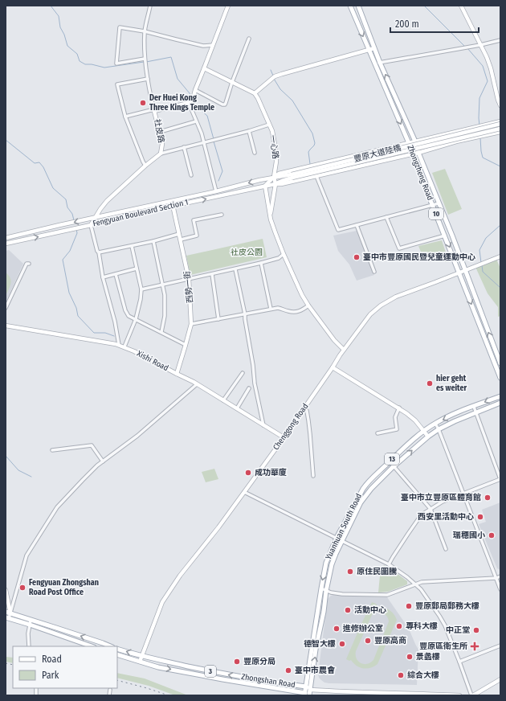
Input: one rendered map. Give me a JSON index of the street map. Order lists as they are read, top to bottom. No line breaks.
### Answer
{"streets":{"main road":["Zhongzheng Road","10","13","Yuanhuan South Road","3","Zhongshan Road"],"street":["社皮路","一心路","豐原大道陸橋","Fengyuan Boulevard Section 1","西勢一街","Xishi Road","Chenggong Road"]},"crossings":[["社皮路","Fengyuan Boulevard Section 1"],["一心路","Fengyuan Boulevard Section 1"],["豐原大道陸橋","Fengyuan Boulevard Section 1"],["Zhongzheng Road","Fengyuan Boulevard Section 1"],["Zhongzheng Road","Chenggong Road"],["Fengyuan Boulevard Section 1","西勢一街"],["西勢一街","Xishi Road"],["Xishi Road","Chenggong Road"],["Chenggong Road","Zhongshan Road"],["Yuanhuan South Road","Zhongshan Road"]],"parks":["社皮公園"],"places":{"other":["Der Huei Kong Three Kings Temple","臺中市豐原國民暨兒童運動中心","hier geht es weiter","成功華廈","臺中市立豐原區體育館","西安里活動中心","瑞穗國小","原住民圖騰","Fengyuan Zhongshan Road Post Office","豐原郵局郵務大樓","活動中心","專科大樓","進修辦公室","中正堂","豐原高商","德智大樓","景蠡樓","豐原分局","臺中市農會","綜合大樓"],"health":["豐原區衛生所"]},"legend":["Road","Park"],"scale_bar":"200 m"}
